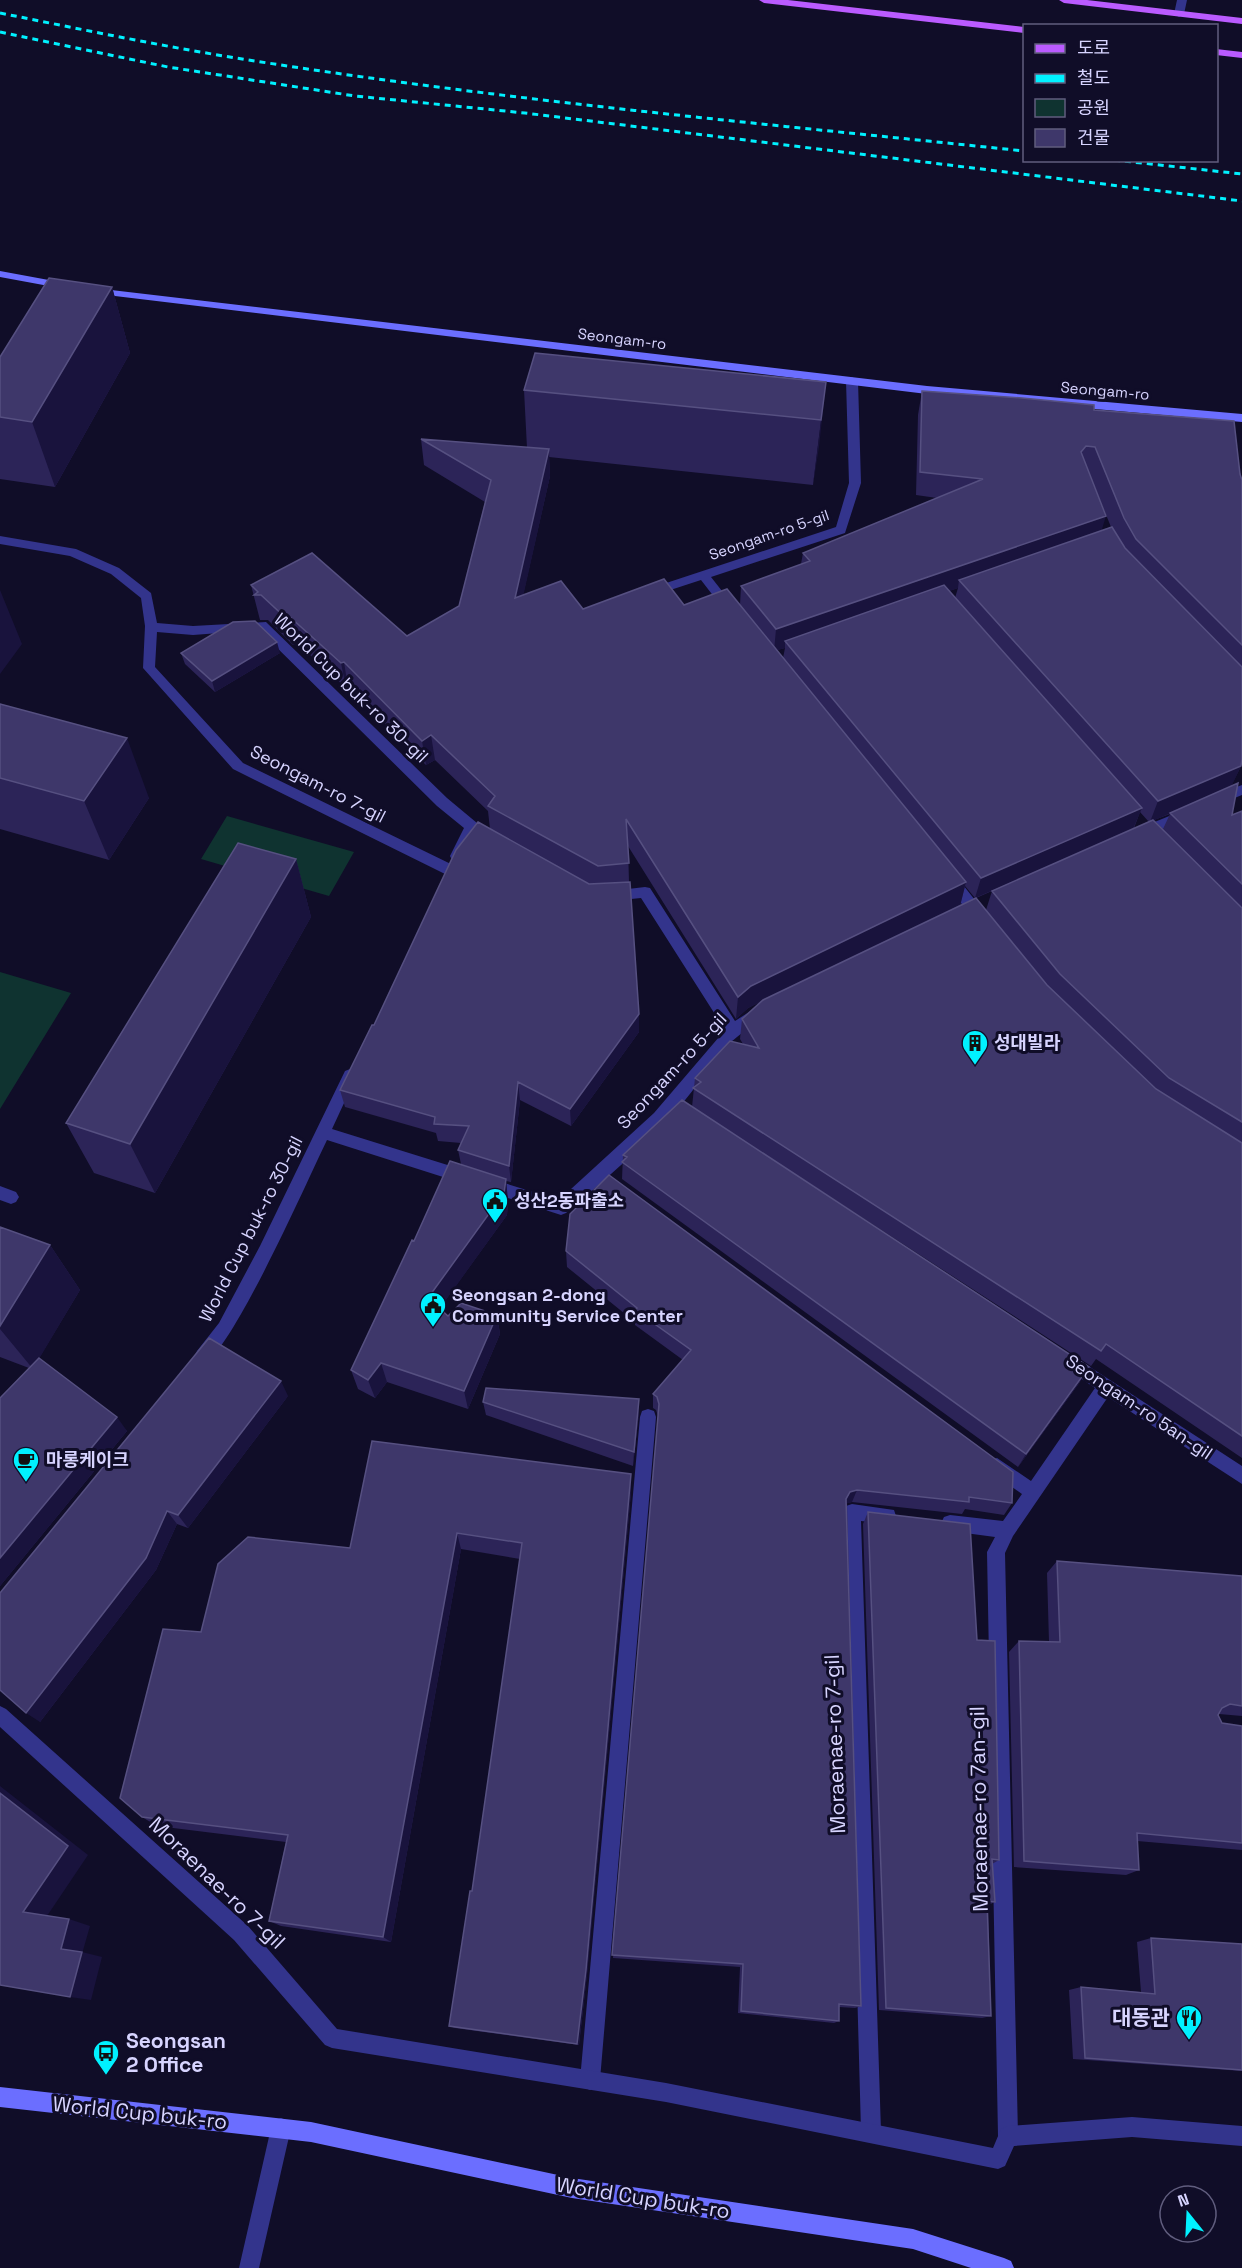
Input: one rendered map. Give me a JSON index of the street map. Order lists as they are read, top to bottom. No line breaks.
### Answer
{"streets":{"main road":["Seongam-ro","World Cup buk-ro"],"street":["Seongam-ro 5-gil","World Cup buk-ro 30-gil","Seongam-ro 7-gil","Seongam-ro 5an-gil","Moraenae-ro 7-gil","Moraenae-ro 7an-gil"]},"crossings":[["Seongam-ro","Seongam-ro 5-gil"],["Seongam-ro 5-gil","World Cup buk-ro 30-gil"],["World Cup buk-ro 30-gil","Seongam-ro 7-gil"],["Seongam-ro 5an-gil","Moraenae-ro 7an-gil"],["Moraenae-ro 7-gil","Moraenae-ro 7an-gil"]],"places":{"building":["성대빌라"],"public building":["성산2동파출소","Seongsan 2-dong Community Service Center"],"cafe":["마롱케이크"],"restaurant":["대동관"],"bus stop":["Seongsan 2 Office"]},"legend":["도로","철도","공원","건물"],"north":"top"}
